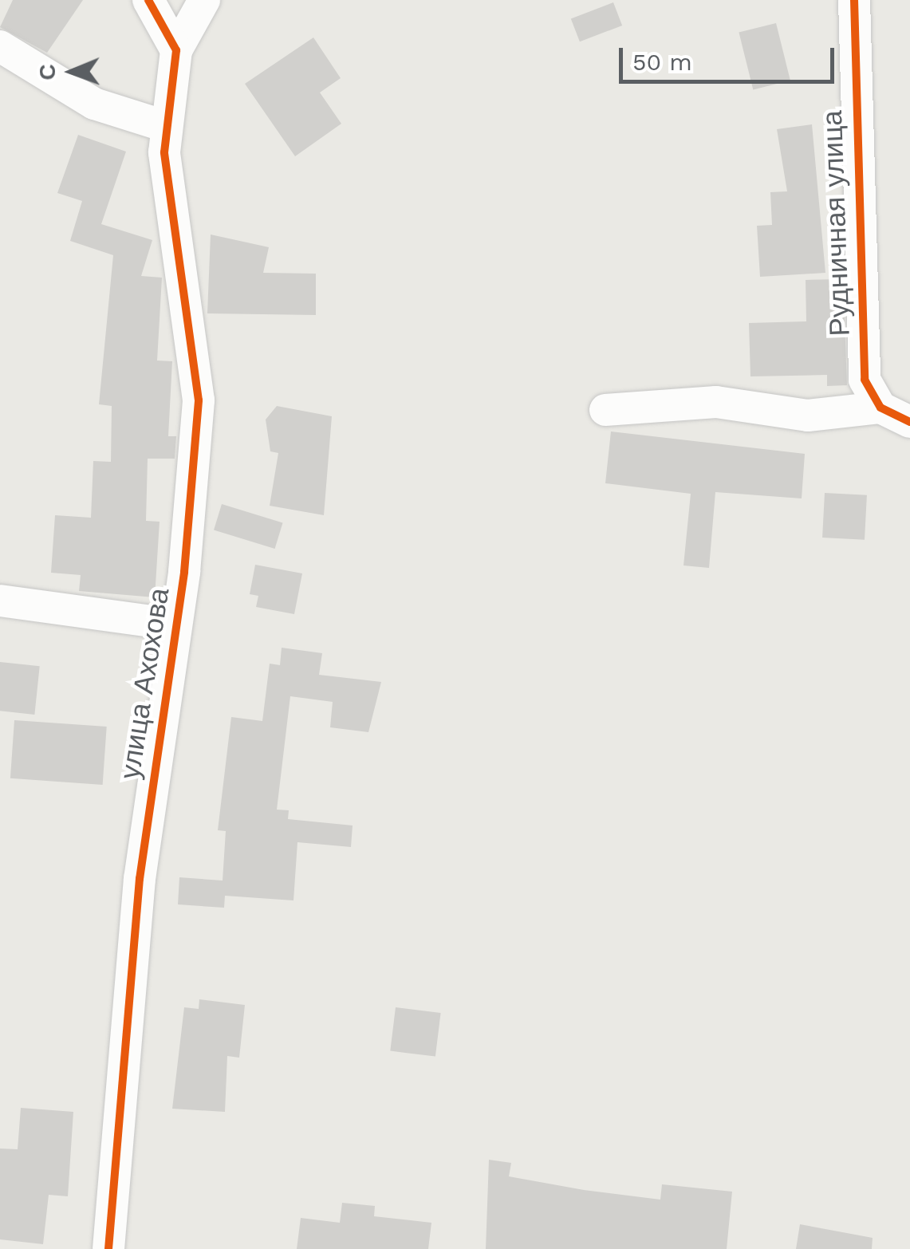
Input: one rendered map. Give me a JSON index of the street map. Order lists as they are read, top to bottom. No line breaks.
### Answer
{"streets":{"street":["Рудничная улица","улица Ахохова"]},"scale_bar":"50 m","north":"left"}
